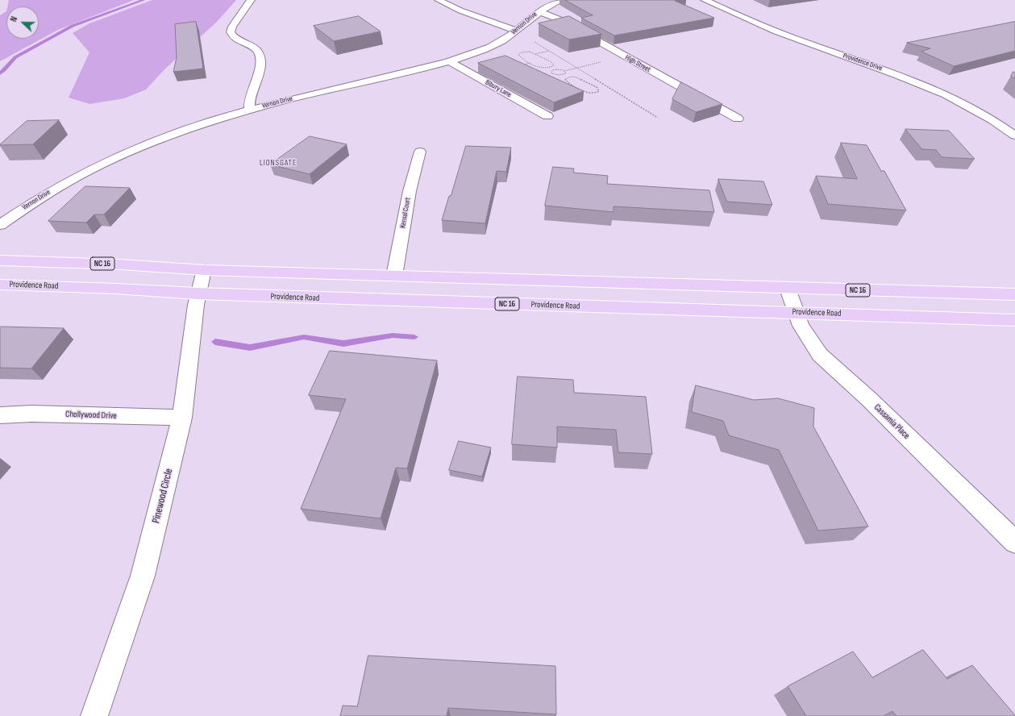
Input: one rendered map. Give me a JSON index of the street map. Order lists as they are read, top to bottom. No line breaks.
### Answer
{"streets":{"main road":["NC 16","Providence Road"],"street":["Vernon Drive","Providence Drive","High Street","Bibury Lane","Kensal Court","Chollywood Drive","Cassamia Place","Pinewood Circle"]},"crossings":[["Vernon Drive","High Street"],["Vernon Drive","Bibury Lane"],["Kensal Court","NC 16"],["NC 16","Cassamia Place"],["NC 16","Pinewood Circle"],["Providence Road","Cassamia Place"],["Providence Road","Pinewood Circle"],["Chollywood Drive","Pinewood Circle"]],"districts":["LIONSGATE"],"north":"left"}
